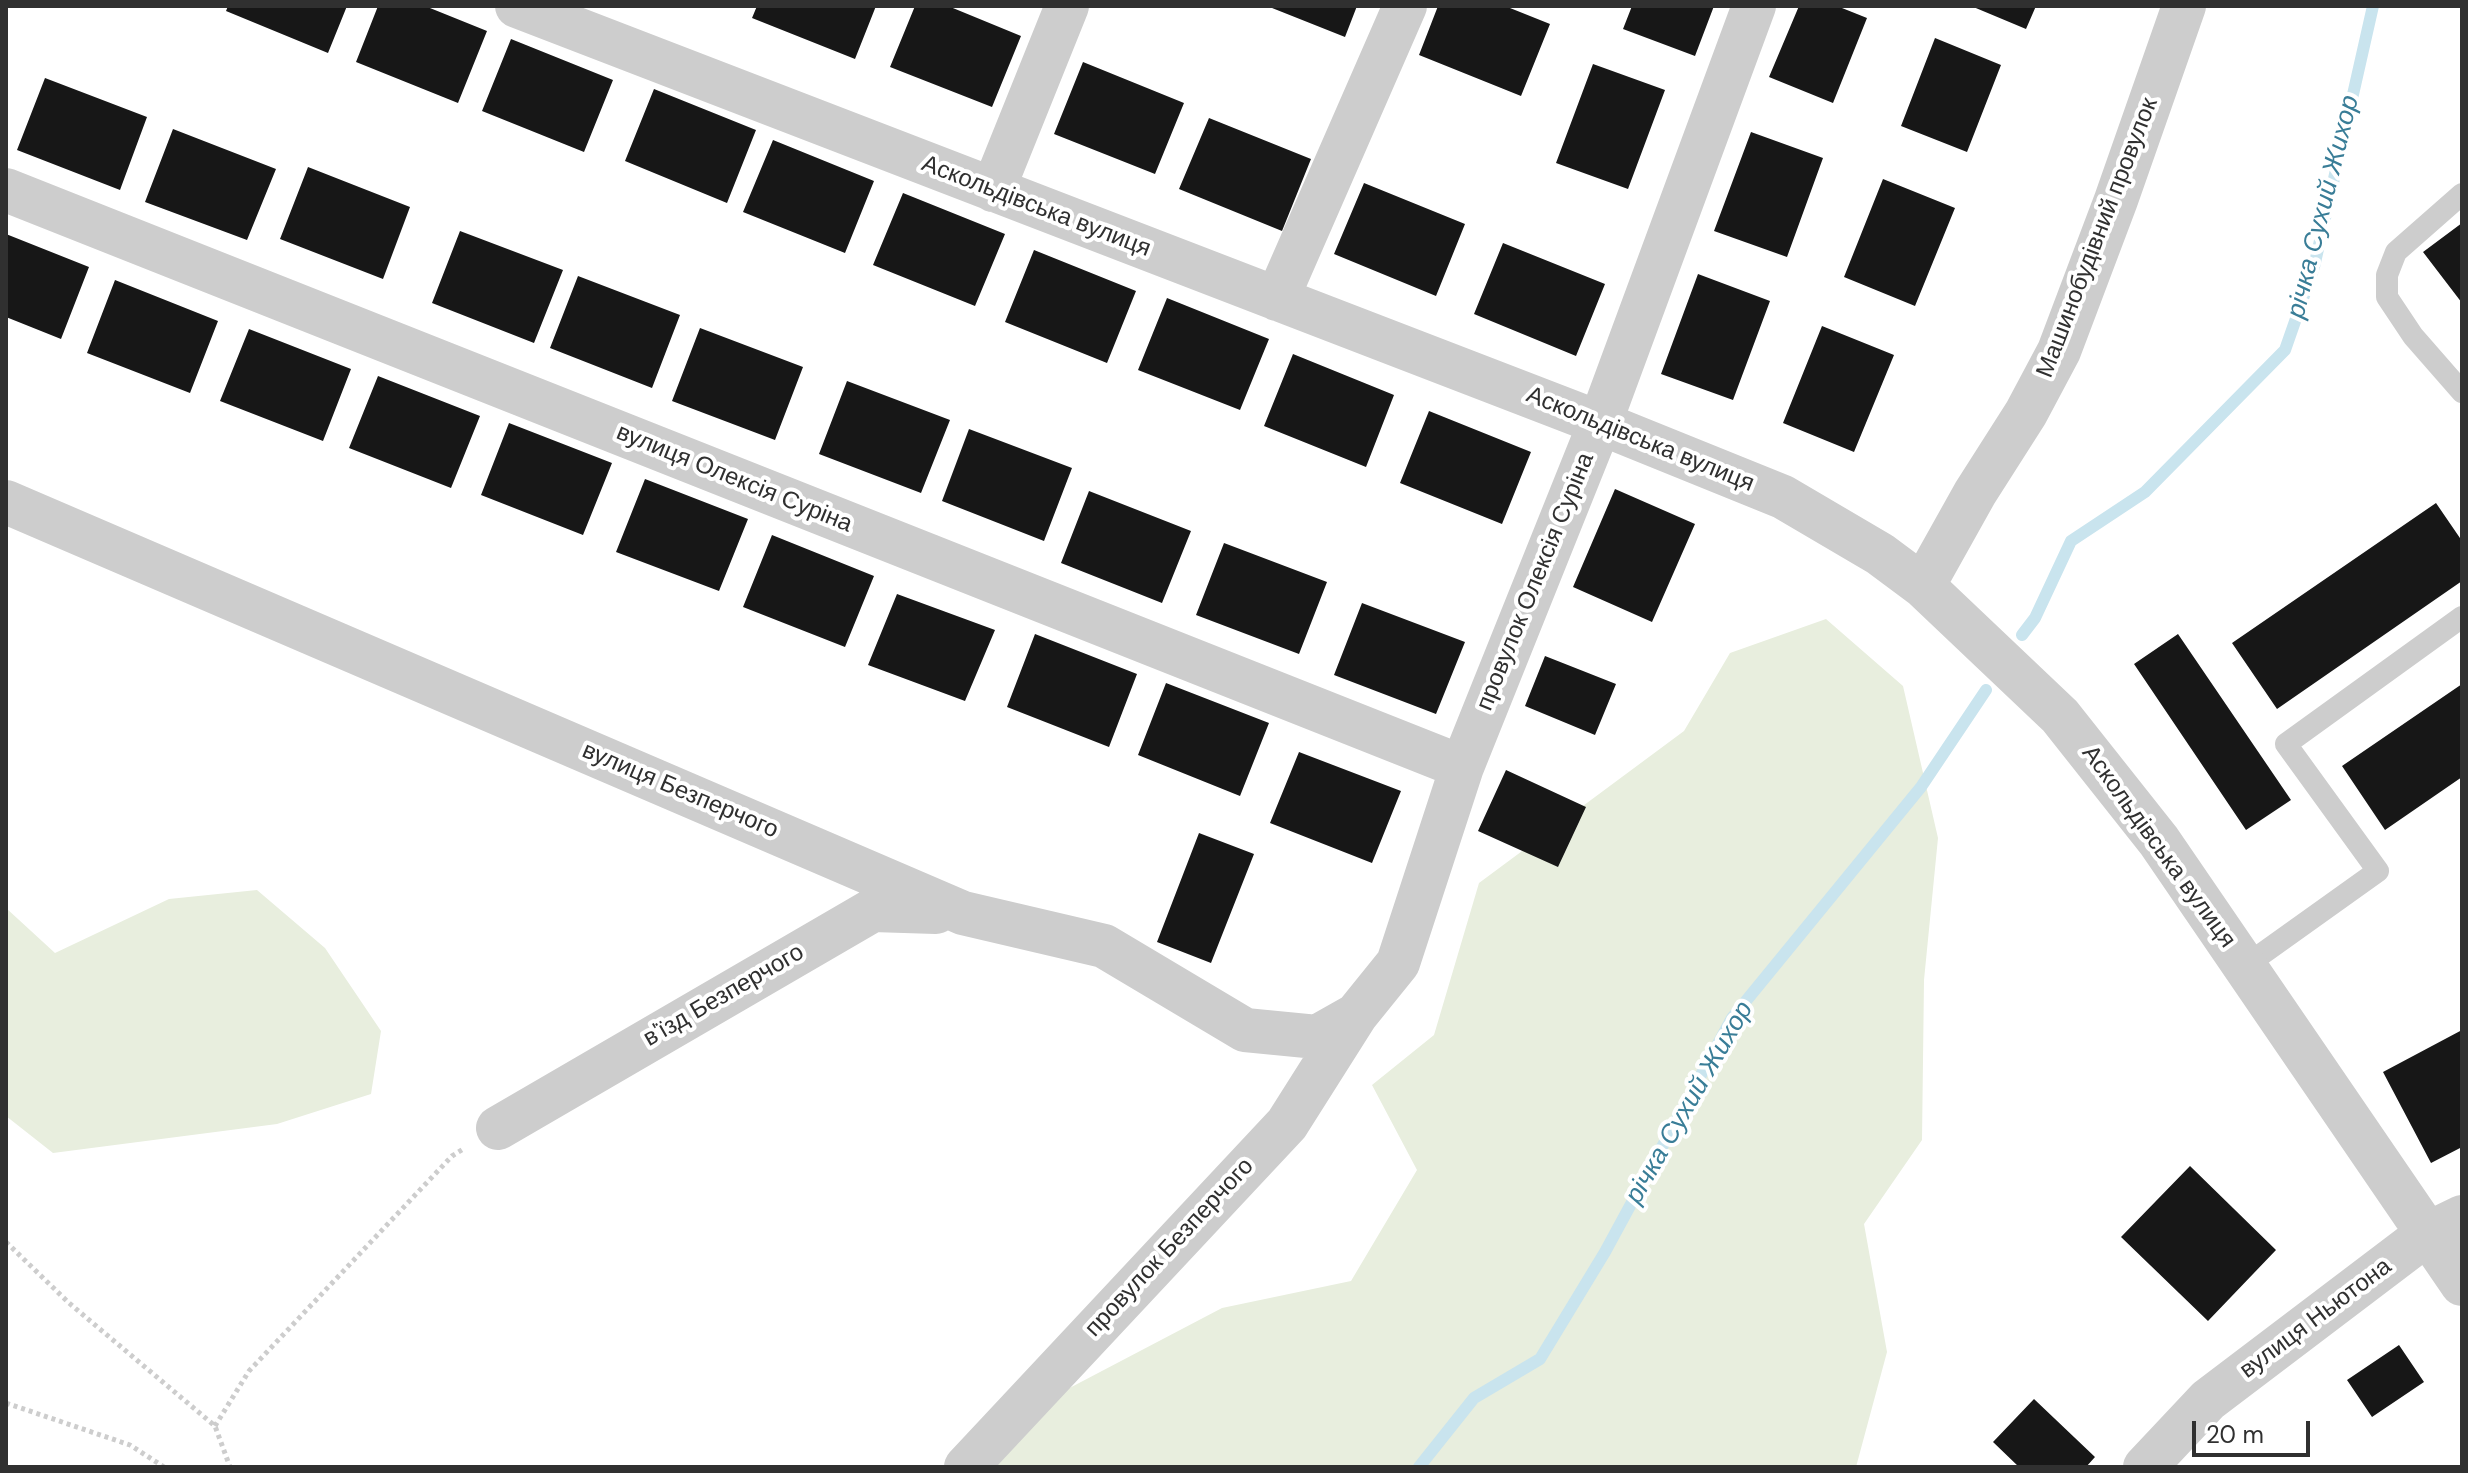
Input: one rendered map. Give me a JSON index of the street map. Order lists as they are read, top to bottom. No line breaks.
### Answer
{"streets":{"street":["Аскольдівська вулиця","Машинобудівний провулок","вулиця Олексія Суріна","провулок Олексія Суріна","вулиця Безперчого","в'їзд Безперчого","провулок Безперчого","вулиця Ньютона"]},"crossings":[["Аскольдівська вулиця","Машинобудівний провулок"],["Аскольдівська вулиця","провулок Олексія Суріна"],["Аскольдівська вулиця","вулиця Ньютона"],["вулиця Олексія Суріна","провулок Олексія Суріна"],["провулок Олексія Суріна","вулиця Безперчого"],["провулок Олексія Суріна","провулок Безперчого"],["вулиця Безперчого","в'їзд Безперчого"],["вулиця Безперчого","провулок Безперчого"]],"water":["річка Сухий Жихор"],"scale_bar":"20 m"}
